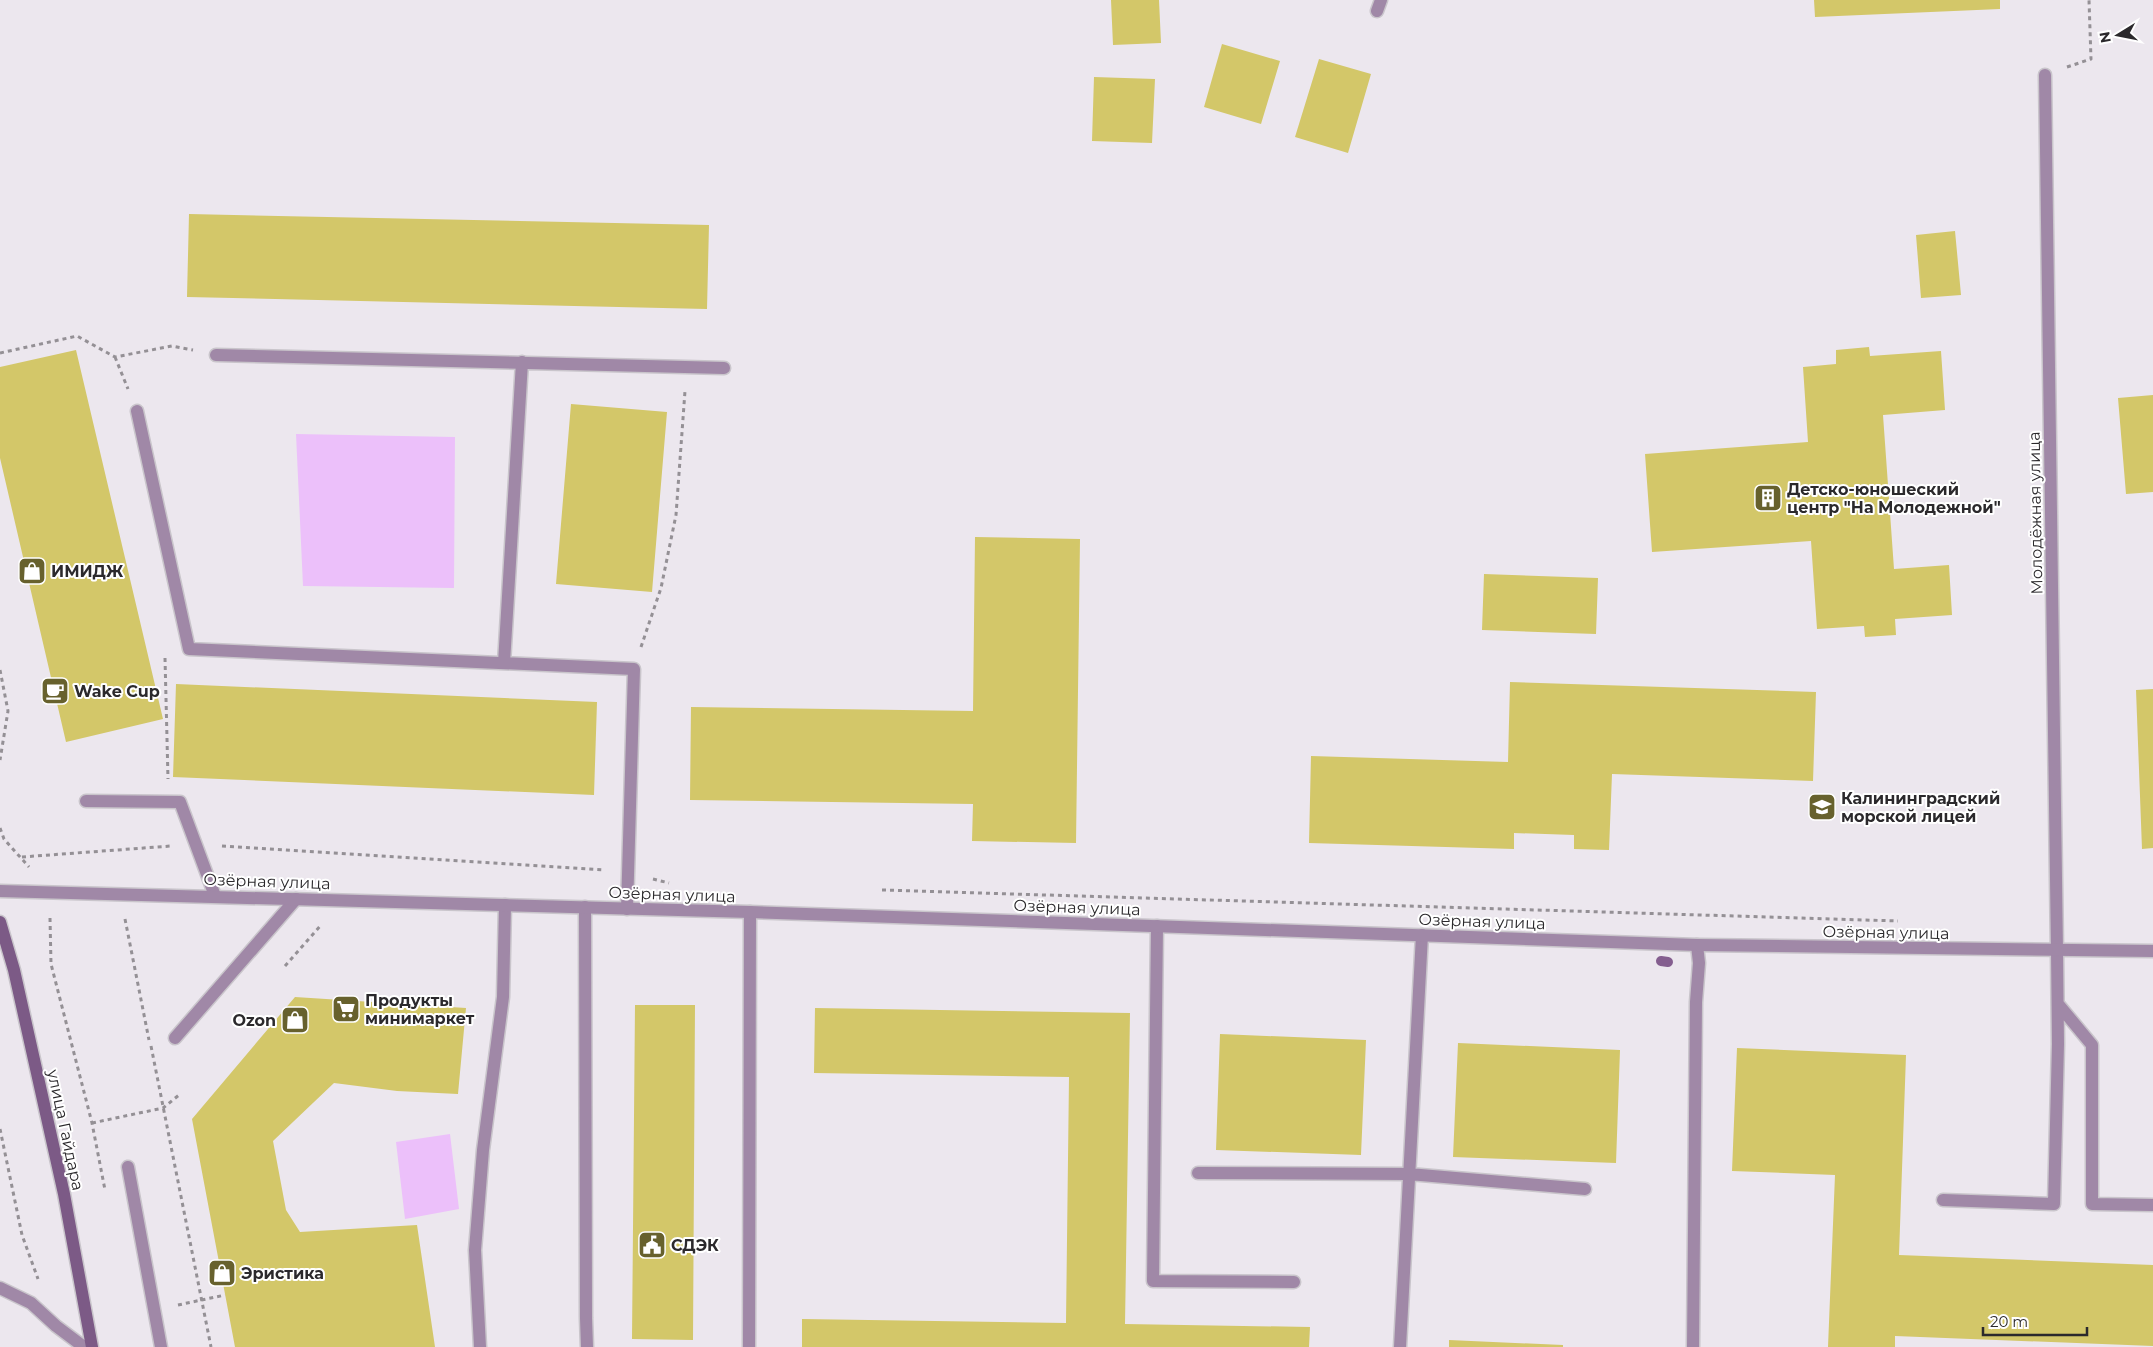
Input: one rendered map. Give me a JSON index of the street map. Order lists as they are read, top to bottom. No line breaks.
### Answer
{"streets":{"main road":["улица Гайдара"],"street":["Молодёжная улица","Озёрная улица"]},"crossings":[["Молодёжная улица","Озёрная улица"]],"places":{"building":["Детско-юношеский центр \"На Молодежной\""],"shop":["ИМИДЖ","Ozon","Эристика"],"cafe":["Wake Cup"],"school or university":["Калининградский морской лицей"],"supermarket":["Продукты минимаркет"],"public building":["СДЭК"]},"scale_bar":"20 m","north":"left"}
